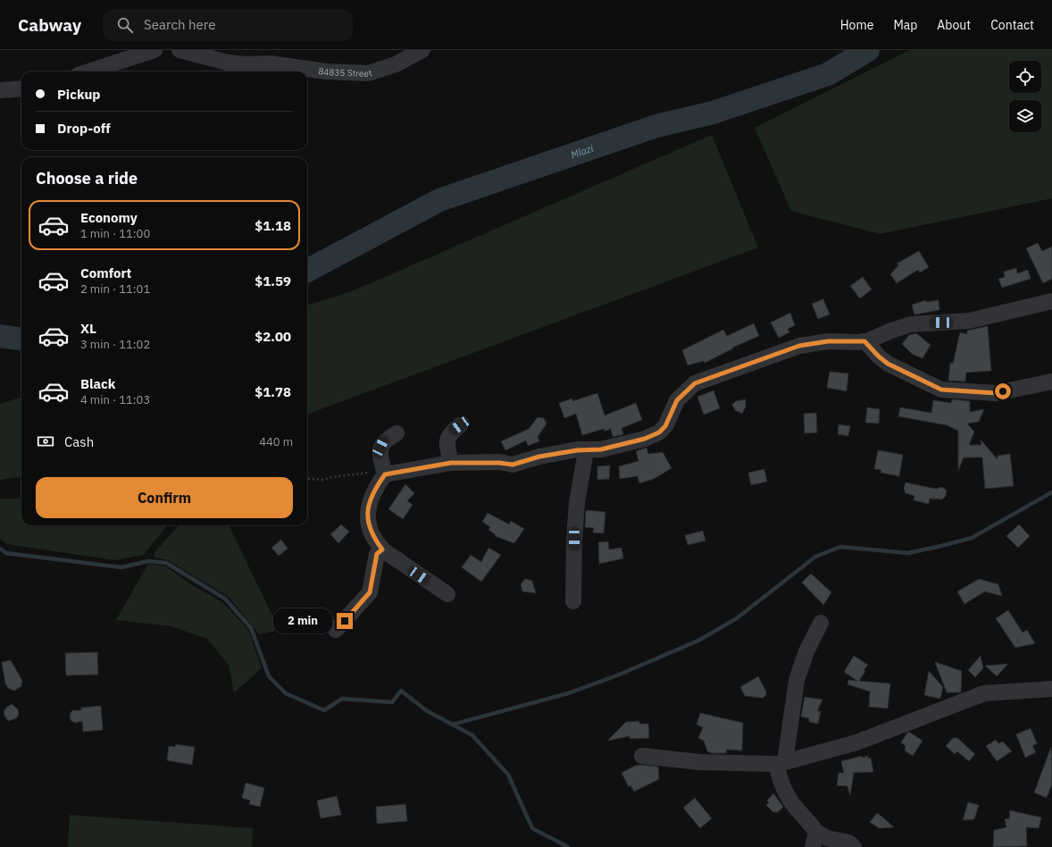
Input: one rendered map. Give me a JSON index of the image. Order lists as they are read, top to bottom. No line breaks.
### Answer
{"streets":{"street":["84835 Street"]},"water":["Mlazi"],"page":{"header":"Cabway","search":"Search here","nav":["Home","Map","About","Contact"],"banner":["Pickup","Drop-off"],"heading":"Choose a ride","list":[{"name":"Economy","note":"1 min · 11:00","value":"$1.18"},{"name":"Comfort","note":"2 min · 11:01","value":"$1.59"},{"name":"XL","note":"3 min · 11:02","value":"$2.00"},{"name":"Black","note":"4 min · 11:03","value":"$1.78"}],"pay":["Cash","440 m"],"buttons":"Confirm","bubble":"2 min"}}
